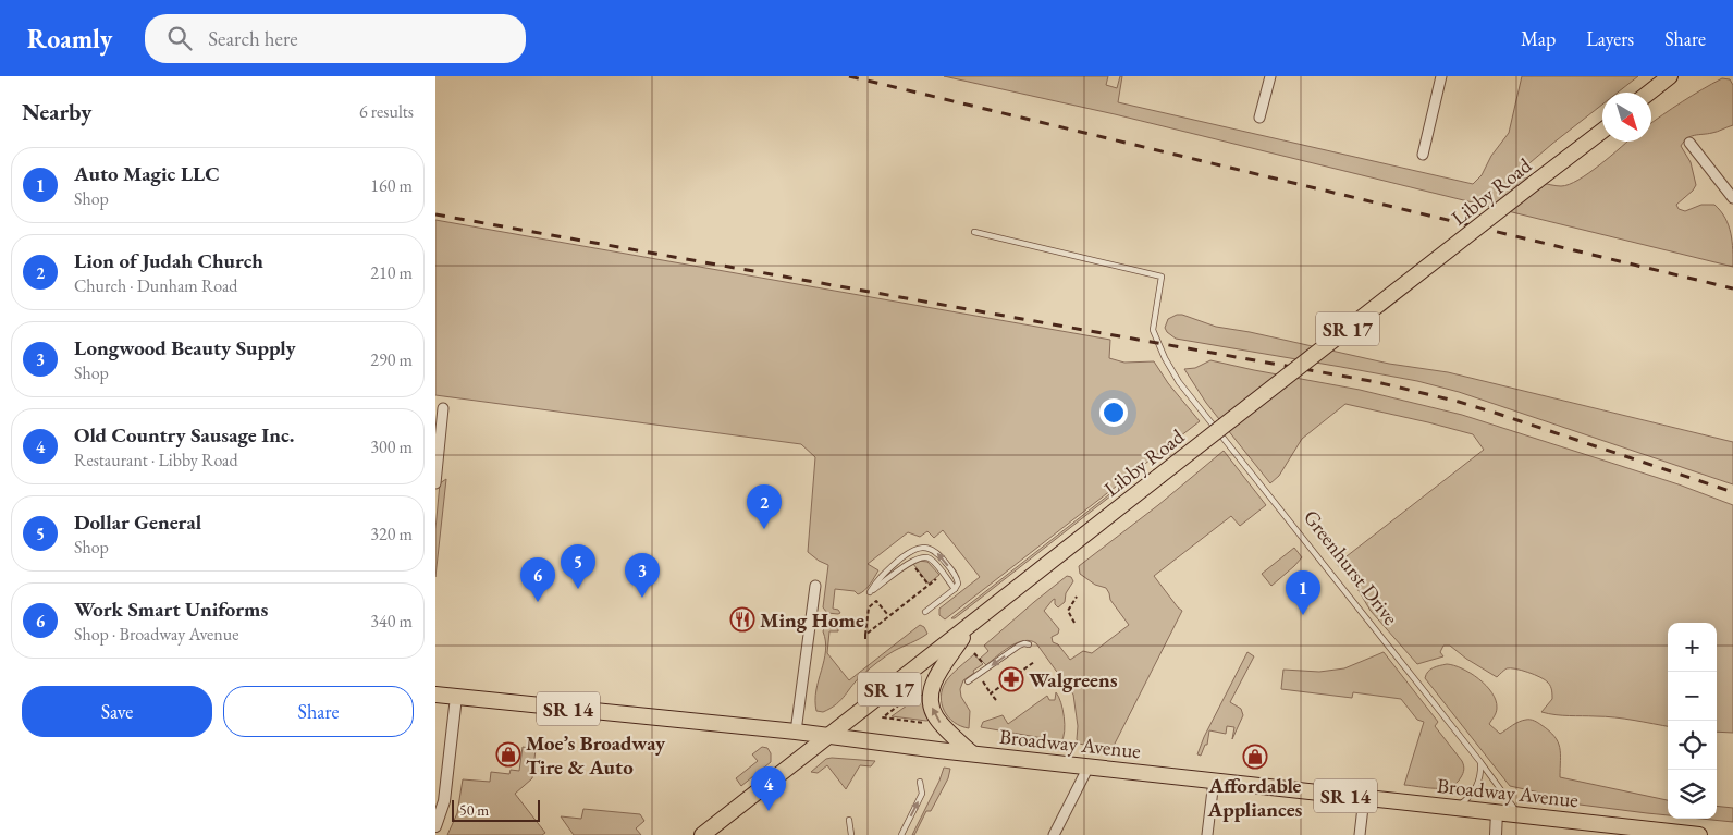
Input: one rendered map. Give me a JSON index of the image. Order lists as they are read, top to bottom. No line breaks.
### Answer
{"streets":{"main road":["Libby Road","SR 17","SR 14","Broadway Avenue"],"lane":["Greenhurst Drive"]},"crossings":[["Libby Road","Broadway Avenue"],["Greenhurst Drive","Broadway Avenue"]],"places":{"restaurant":["Ming Home"],"pharmacy":["Walgreens"],"shop":["Moe’s Broadway Tire & Auto","Affordable Appliances"]},"scale_bar":"50 m","north":"bottom right","page":{"header":"Roamly","search":"Search here","nav":["Map","Layers","Share"],"heading":["Nearby","6 results"],"list":[{"mark":"1","name":"Auto Magic LLC","note":"Shop","value":"160 m"},{"mark":"2","name":"Lion of Judah Church","note":"Church · Dunham Road","value":"210 m"},{"mark":"3","name":"Longwood Beauty Supply","note":"Shop","value":"290 m"},{"mark":"4","name":"Old Country Sausage Inc.","note":"Restaurant · Libby Road","value":"300 m"},{"mark":"5","name":"Dollar General","note":"Shop","value":"320 m"},{"mark":"6","name":"Work Smart Uniforms","note":"Shop · Broadway Avenue","value":"340 m"}],"pins":["2","5","3","6","1","4"],"map_buttons":["+","−"],"buttons":["Save","Share"],"scale":"50 m"}}
